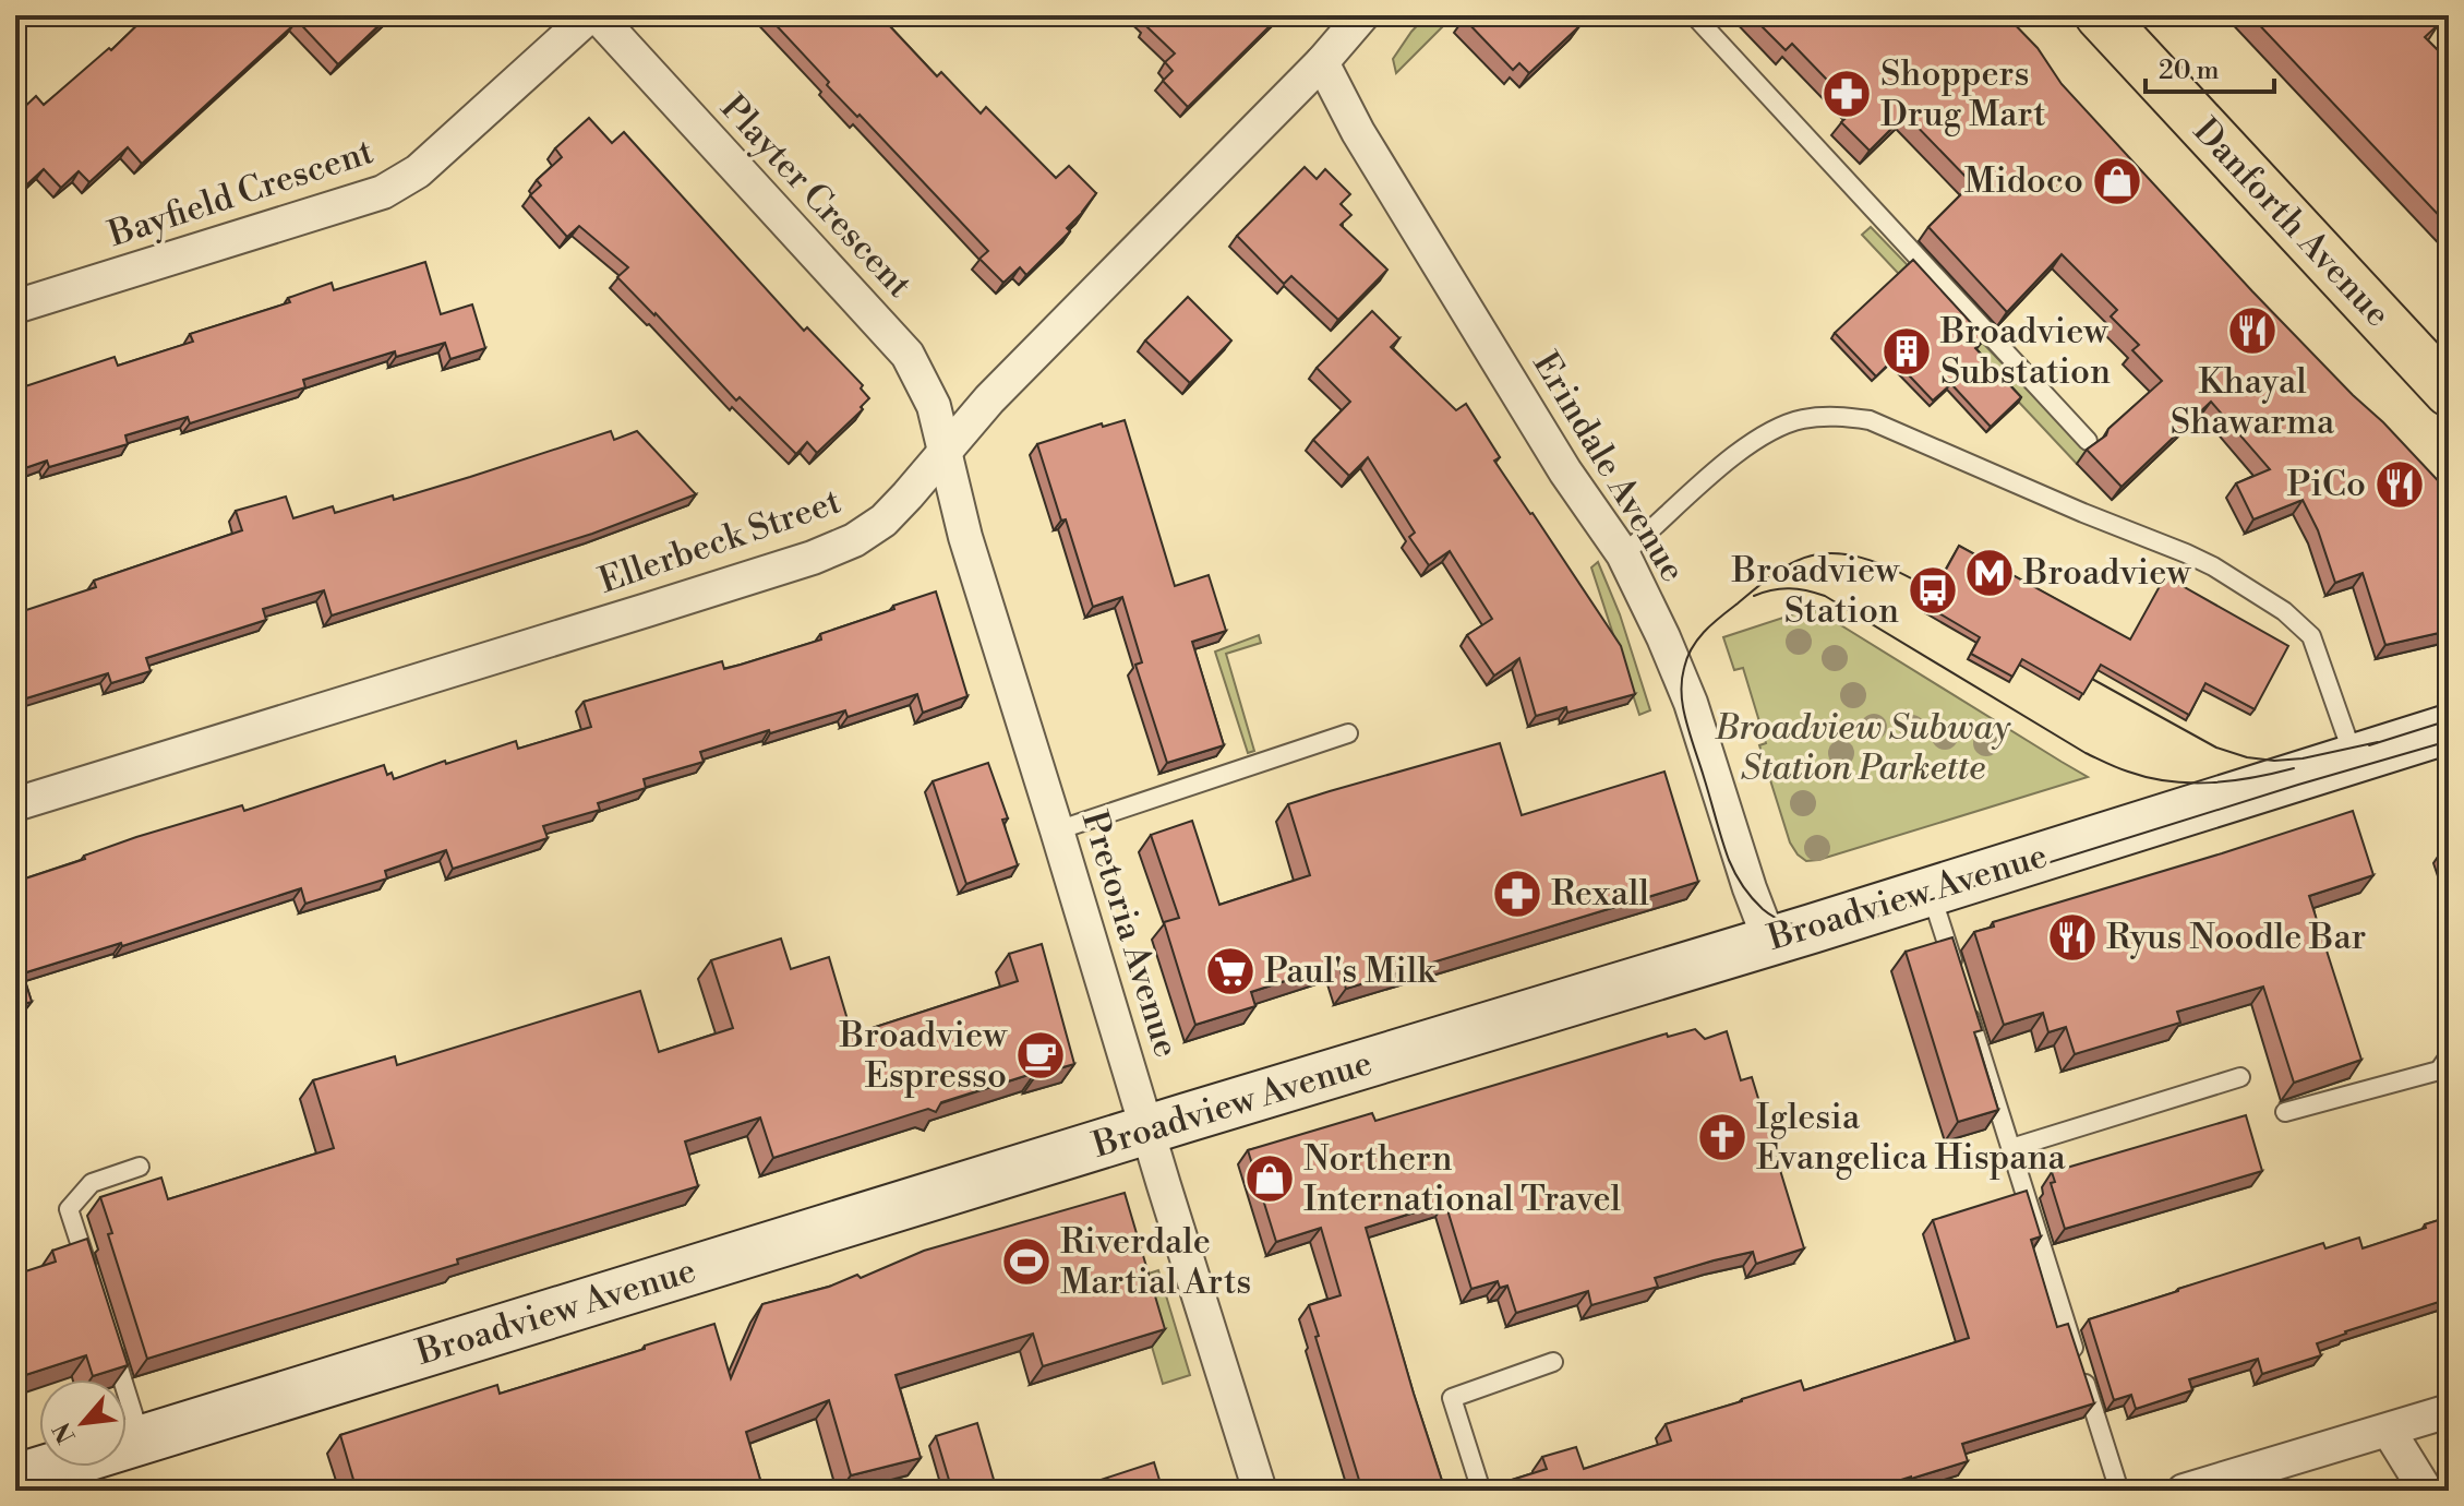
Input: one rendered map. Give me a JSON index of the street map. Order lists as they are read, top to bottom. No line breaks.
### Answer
{"streets":{"main road":["Danforth Avenue","Broadview Avenue"],"street":["Bayfield Crescent","Playter Crescent","Erindale Avenue","Ellerbeck Street","Pretoria Avenue"]},"crossings":[["Bayfield Crescent","Playter Crescent"],["Playter Crescent","Ellerbeck Street"],["Playter Crescent","Pretoria Avenue"],["Erindale Avenue","Ellerbeck Street"],["Erindale Avenue","Broadview Avenue"],["Ellerbeck Street","Pretoria Avenue"],["Broadview Avenue","Pretoria Avenue"]],"parks":["Broadview Subway Station Parkette"],"places":{"pharmacy":["Shoppers Drug Mart","Rexall"],"shop":["Midoco","Northern International Travel"],"restaurant":["Khayal Shawarma","PiCo","Ryus Noodle Bar"],"building":["Broadview Substation"],"metro station":["Broadview"],"bus stop":["Broadview Station"],"supermarket":["Paul's Milk"],"cafe":["Broadview Espresso"],"church":["Iglesia Evangelica Hispana"],"sports":["Riverdale Martial Arts"]},"scale_bar":"20 m","north":"bottom left"}
